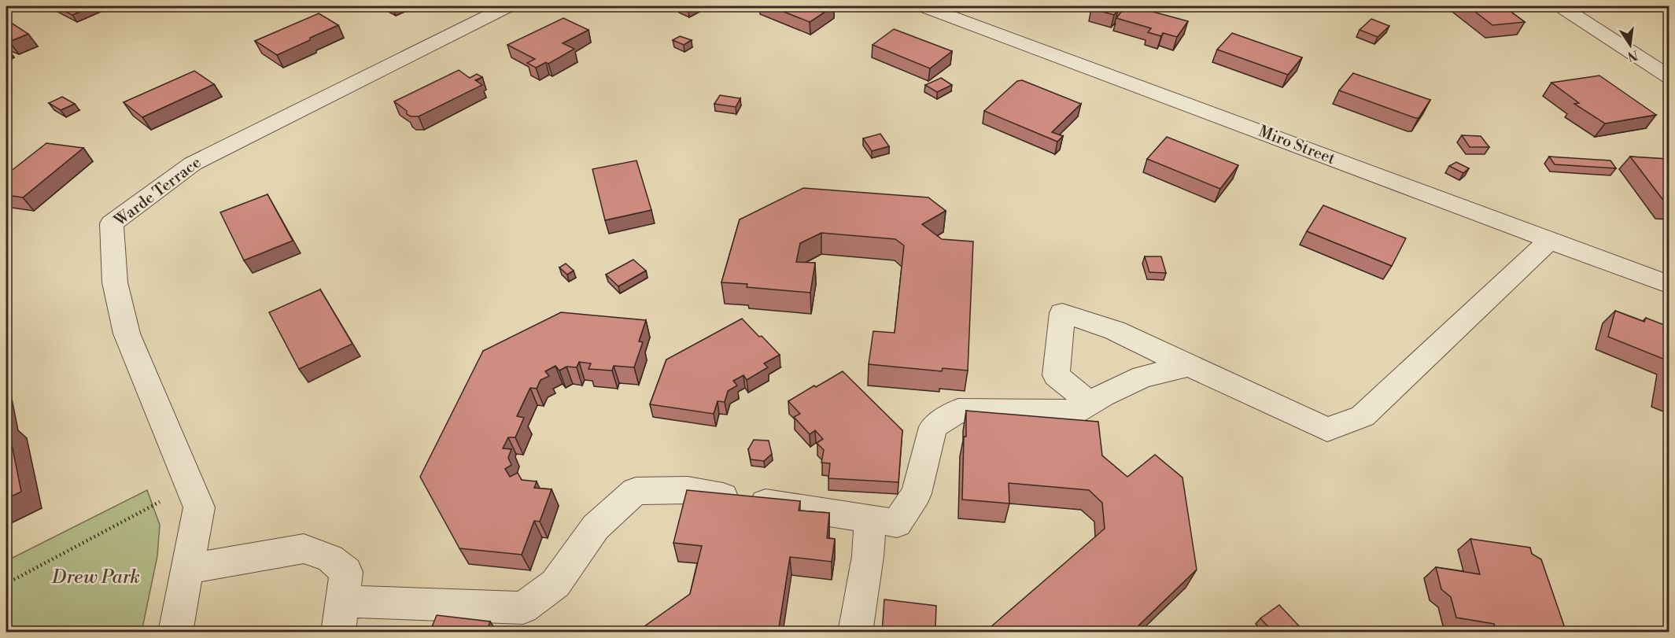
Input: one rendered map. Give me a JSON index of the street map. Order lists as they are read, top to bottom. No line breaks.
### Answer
{"streets":{"street":["Miro Street","Warde Terrace"]},"parks":["Drew Park"],"north":"bottom"}
